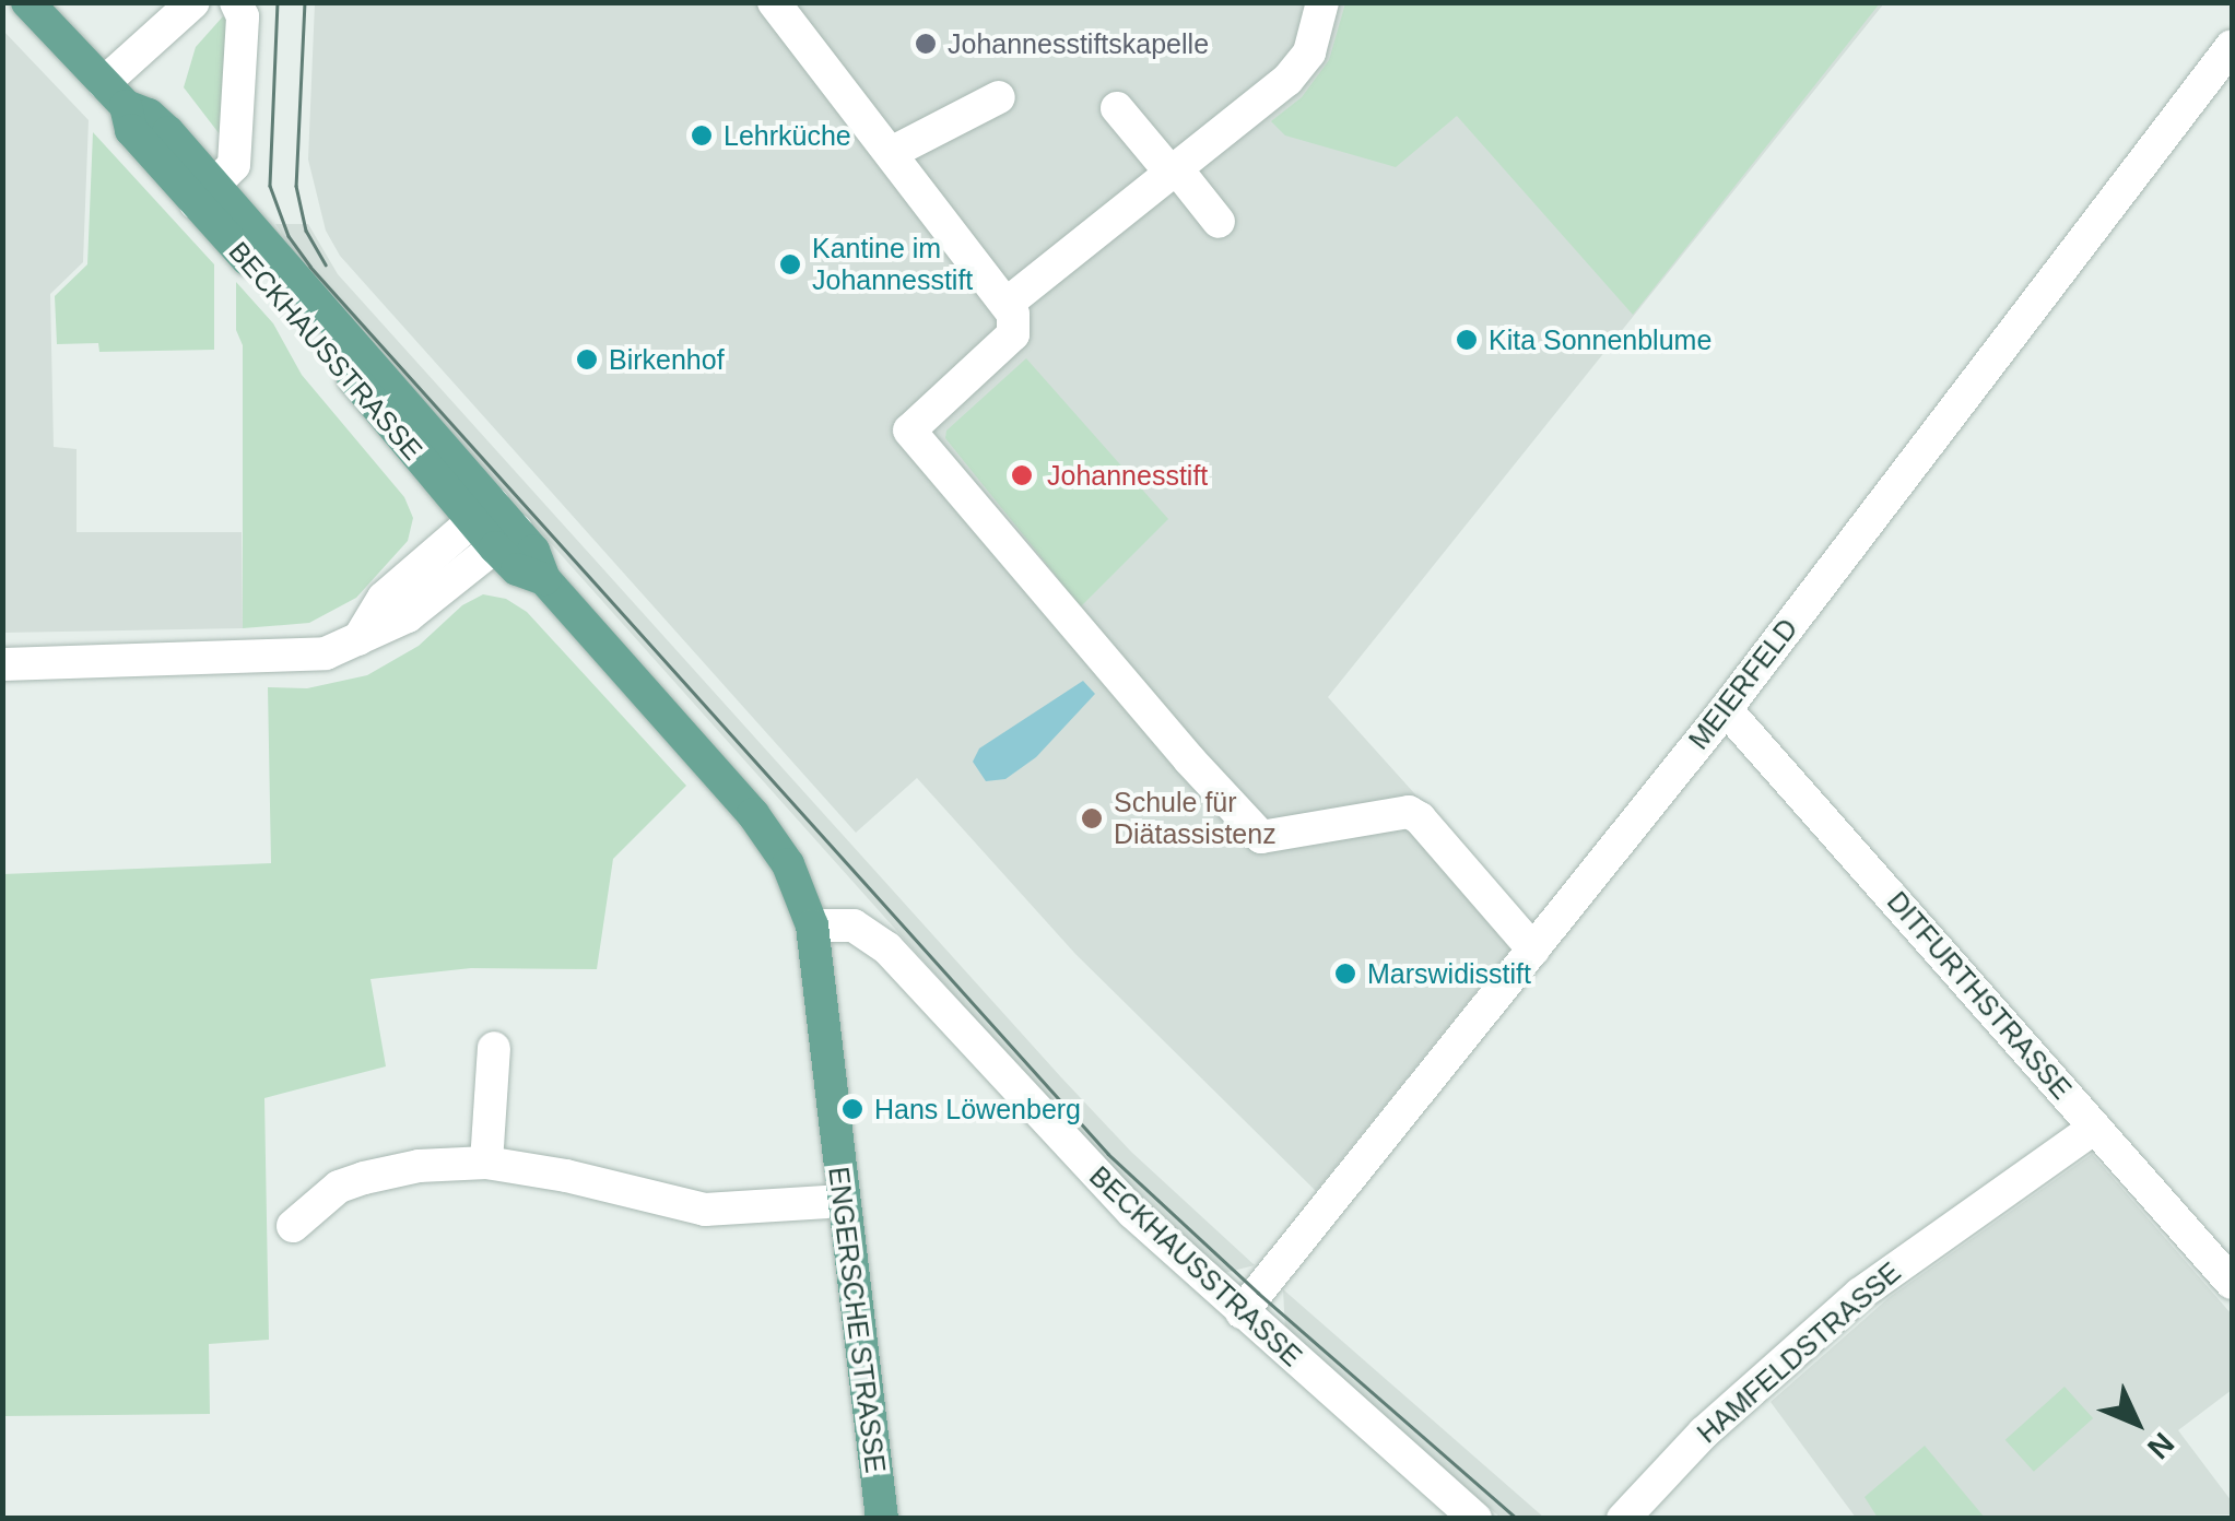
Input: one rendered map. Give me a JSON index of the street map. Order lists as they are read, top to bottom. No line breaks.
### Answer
{"streets":{"main road":["BECKHAUSSTRASSE","ENGERSCHE STRASSE"],"street":["MEIERFELD","DITFURTHSTRASSE","HAMFELDSTRASSE"]},"crossings":[["BECKHAUSSTRASSE","MEIERFELD"],["BECKHAUSSTRASSE","ENGERSCHE STRASSE"],["MEIERFELD","DITFURTHSTRASSE"],["DITFURTHSTRASSE","HAMFELDSTRASSE"]],"places":["Johannesstiftskapelle","Lehrküche","Kantine im Johannesstift","Kita Sonnenblume","Birkenhof","Johannesstift","Schule für Diätassistenz","Marswidisstift","Hans Löwenberg"],"north":"bottom right"}
